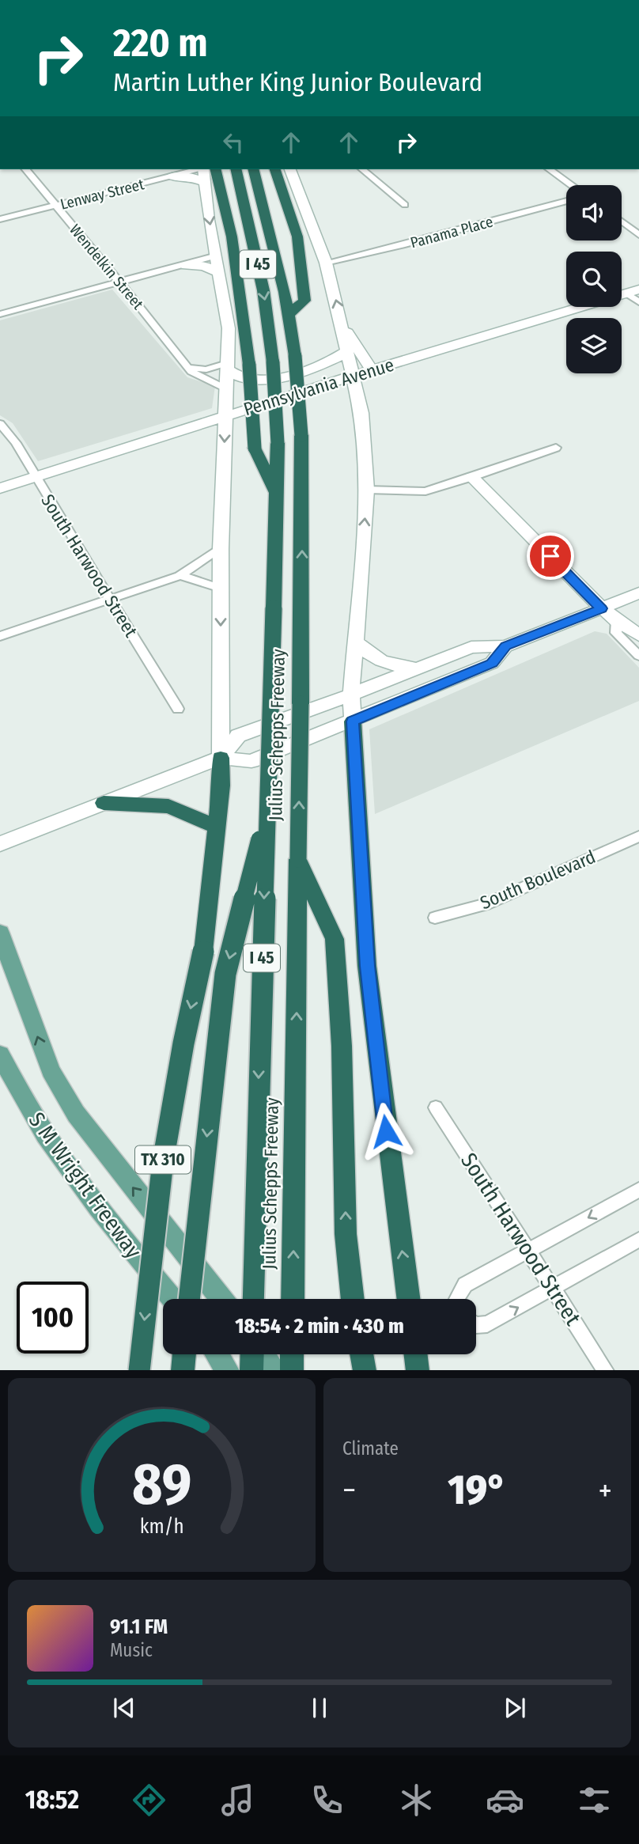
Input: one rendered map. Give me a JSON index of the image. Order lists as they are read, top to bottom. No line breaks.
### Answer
{"streets":{"highway":["I 45","Julius Schepps Freeway","TX 310"],"main road":["Pennsylvania Avenue","S M Wright Freeway"],"street":["Lenway Street","Panama Place","Wendelkin Street","South Harwood Street","South Boulevard"]},"crossings":[["Lenway Street","Wendelkin Street"],["Pennsylvania Avenue","South Harwood Street"]],"page":{"turn":["220 m","Martin Luther King Junior Boulevard"],"limit":"100","trip":"18:54 · 2 min · 430 m","tile":"Climate","heat":["−","19°","+"],"song":["91.1 FM","Music"],"tabs":"18:52","gauge":["89","km/h"]}}
